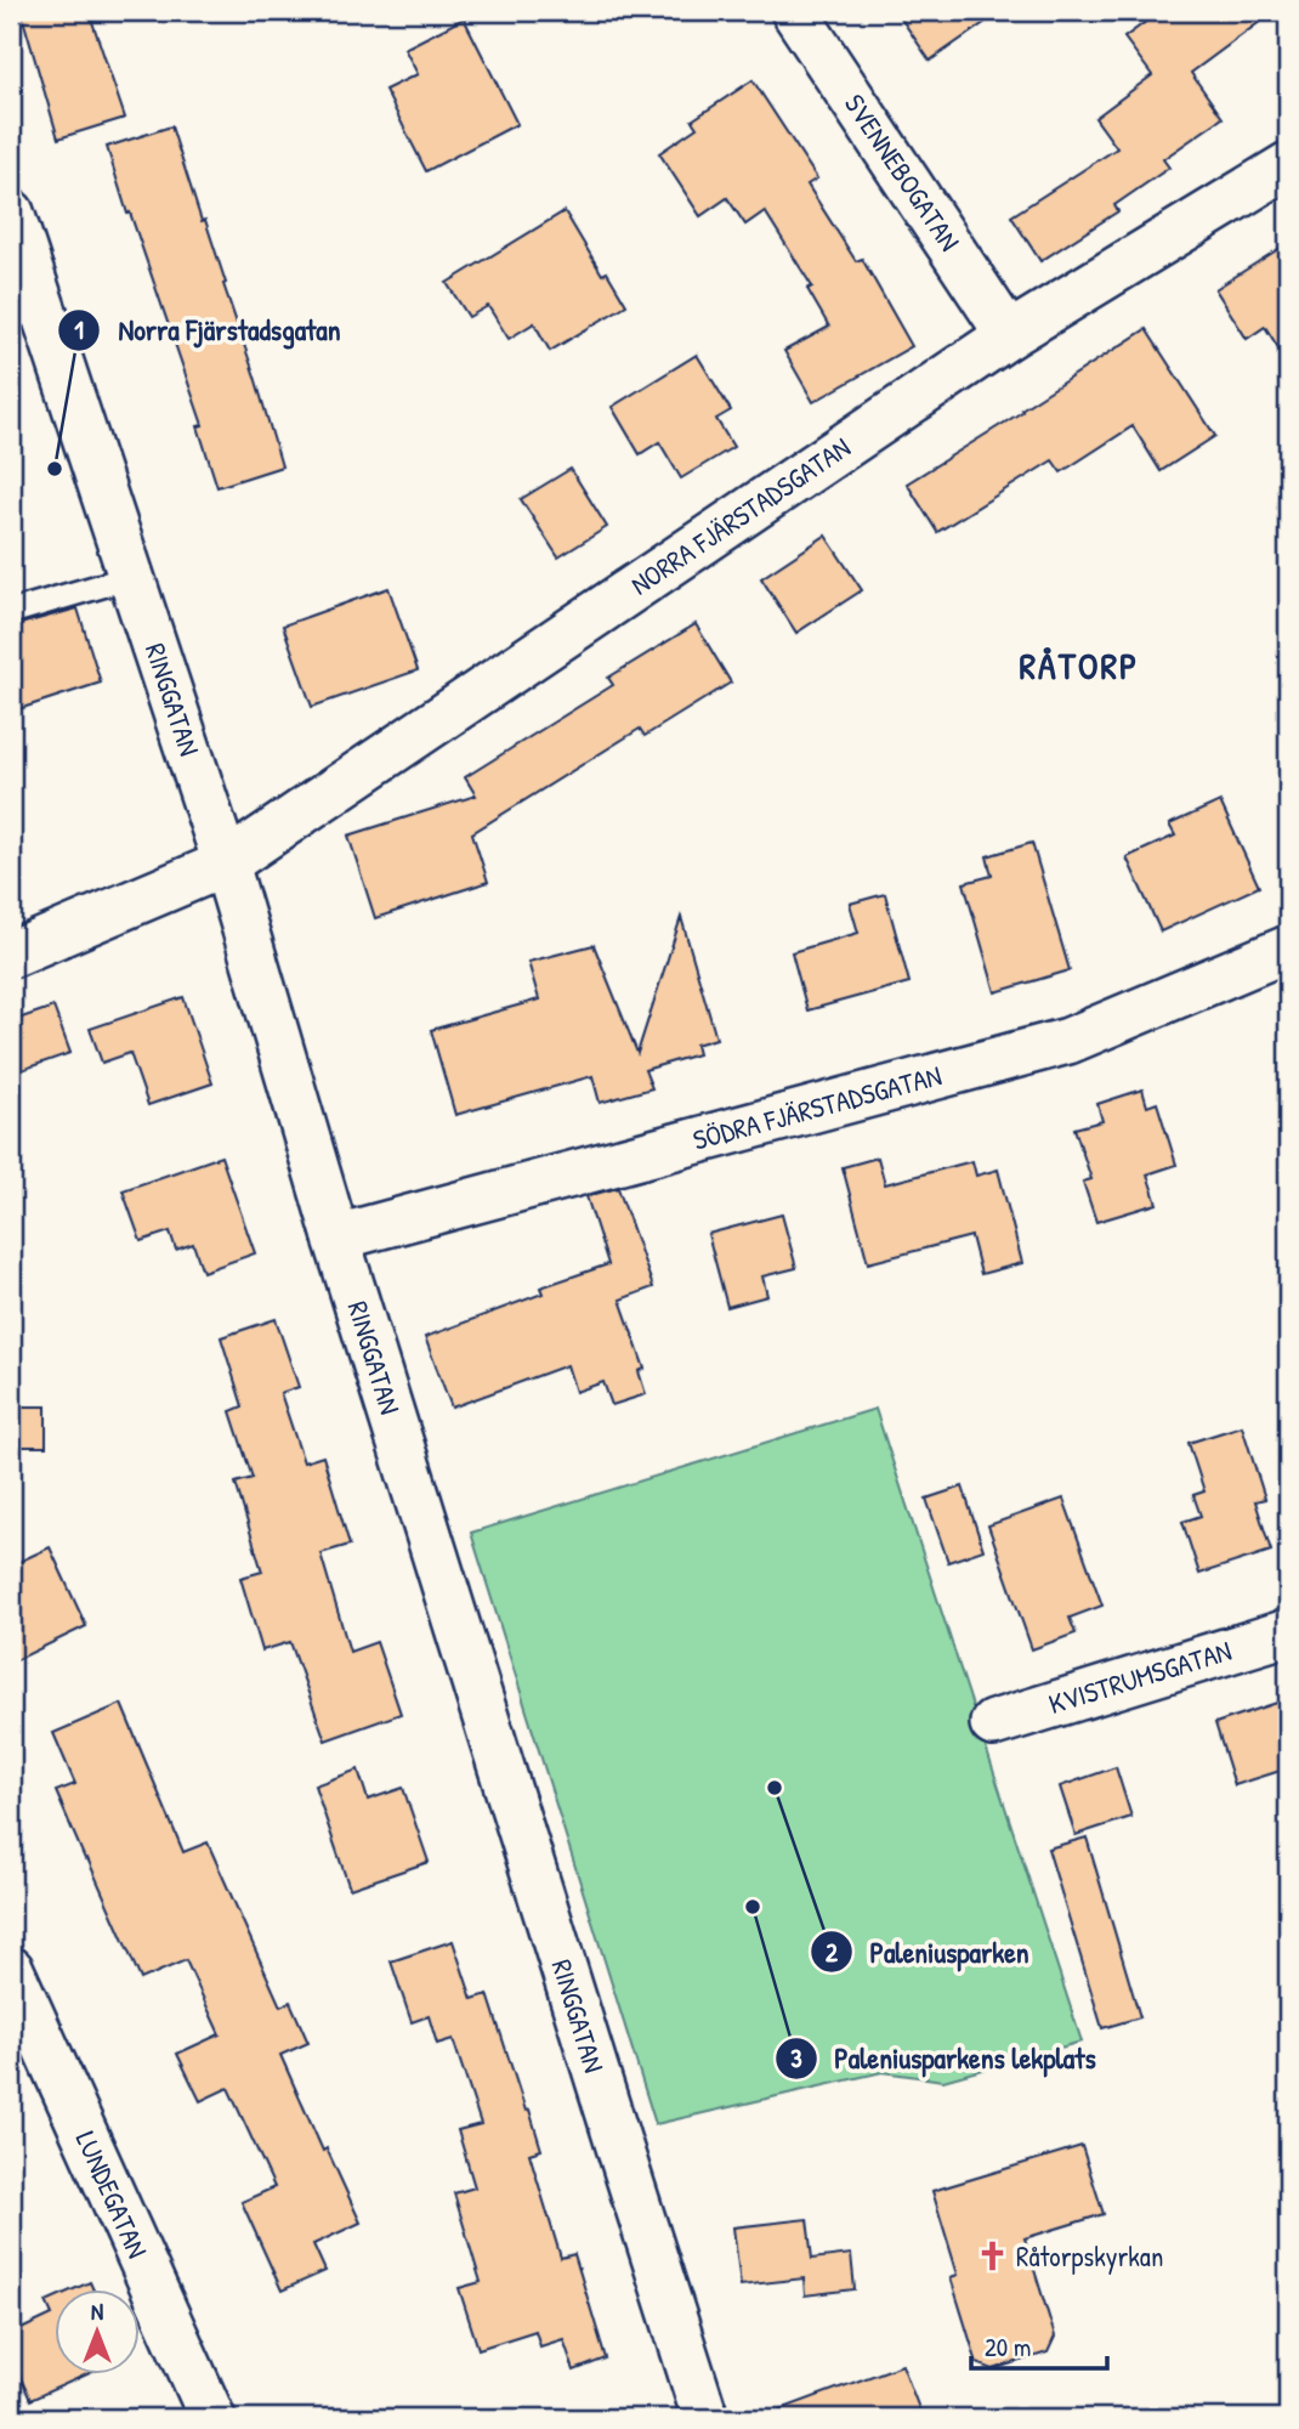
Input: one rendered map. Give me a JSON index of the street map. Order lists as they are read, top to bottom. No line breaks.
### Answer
{"streets":{"street":["SVENNEBOGATAN","NORRA FJÄRSTADSGATAN","RINGGATAN","SÖDRA FJÄRSTADSGATAN","KVISTRUMSGATAN","LUNDEGATAN"]},"crossings":[["SVENNEBOGATAN","NORRA FJÄRSTADSGATAN"],["NORRA FJÄRSTADSGATAN","RINGGATAN"],["RINGGATAN","SÖDRA FJÄRSTADSGATAN"]],"districts":["RÅTORP"],"places":{"other":["Norra Fjärstadsgatan","Paleniusparken","Paleniusparkens lekplats"],"church":["Råtorpskyrkan"]},"scale_bar":"20 m","north":"top"}
